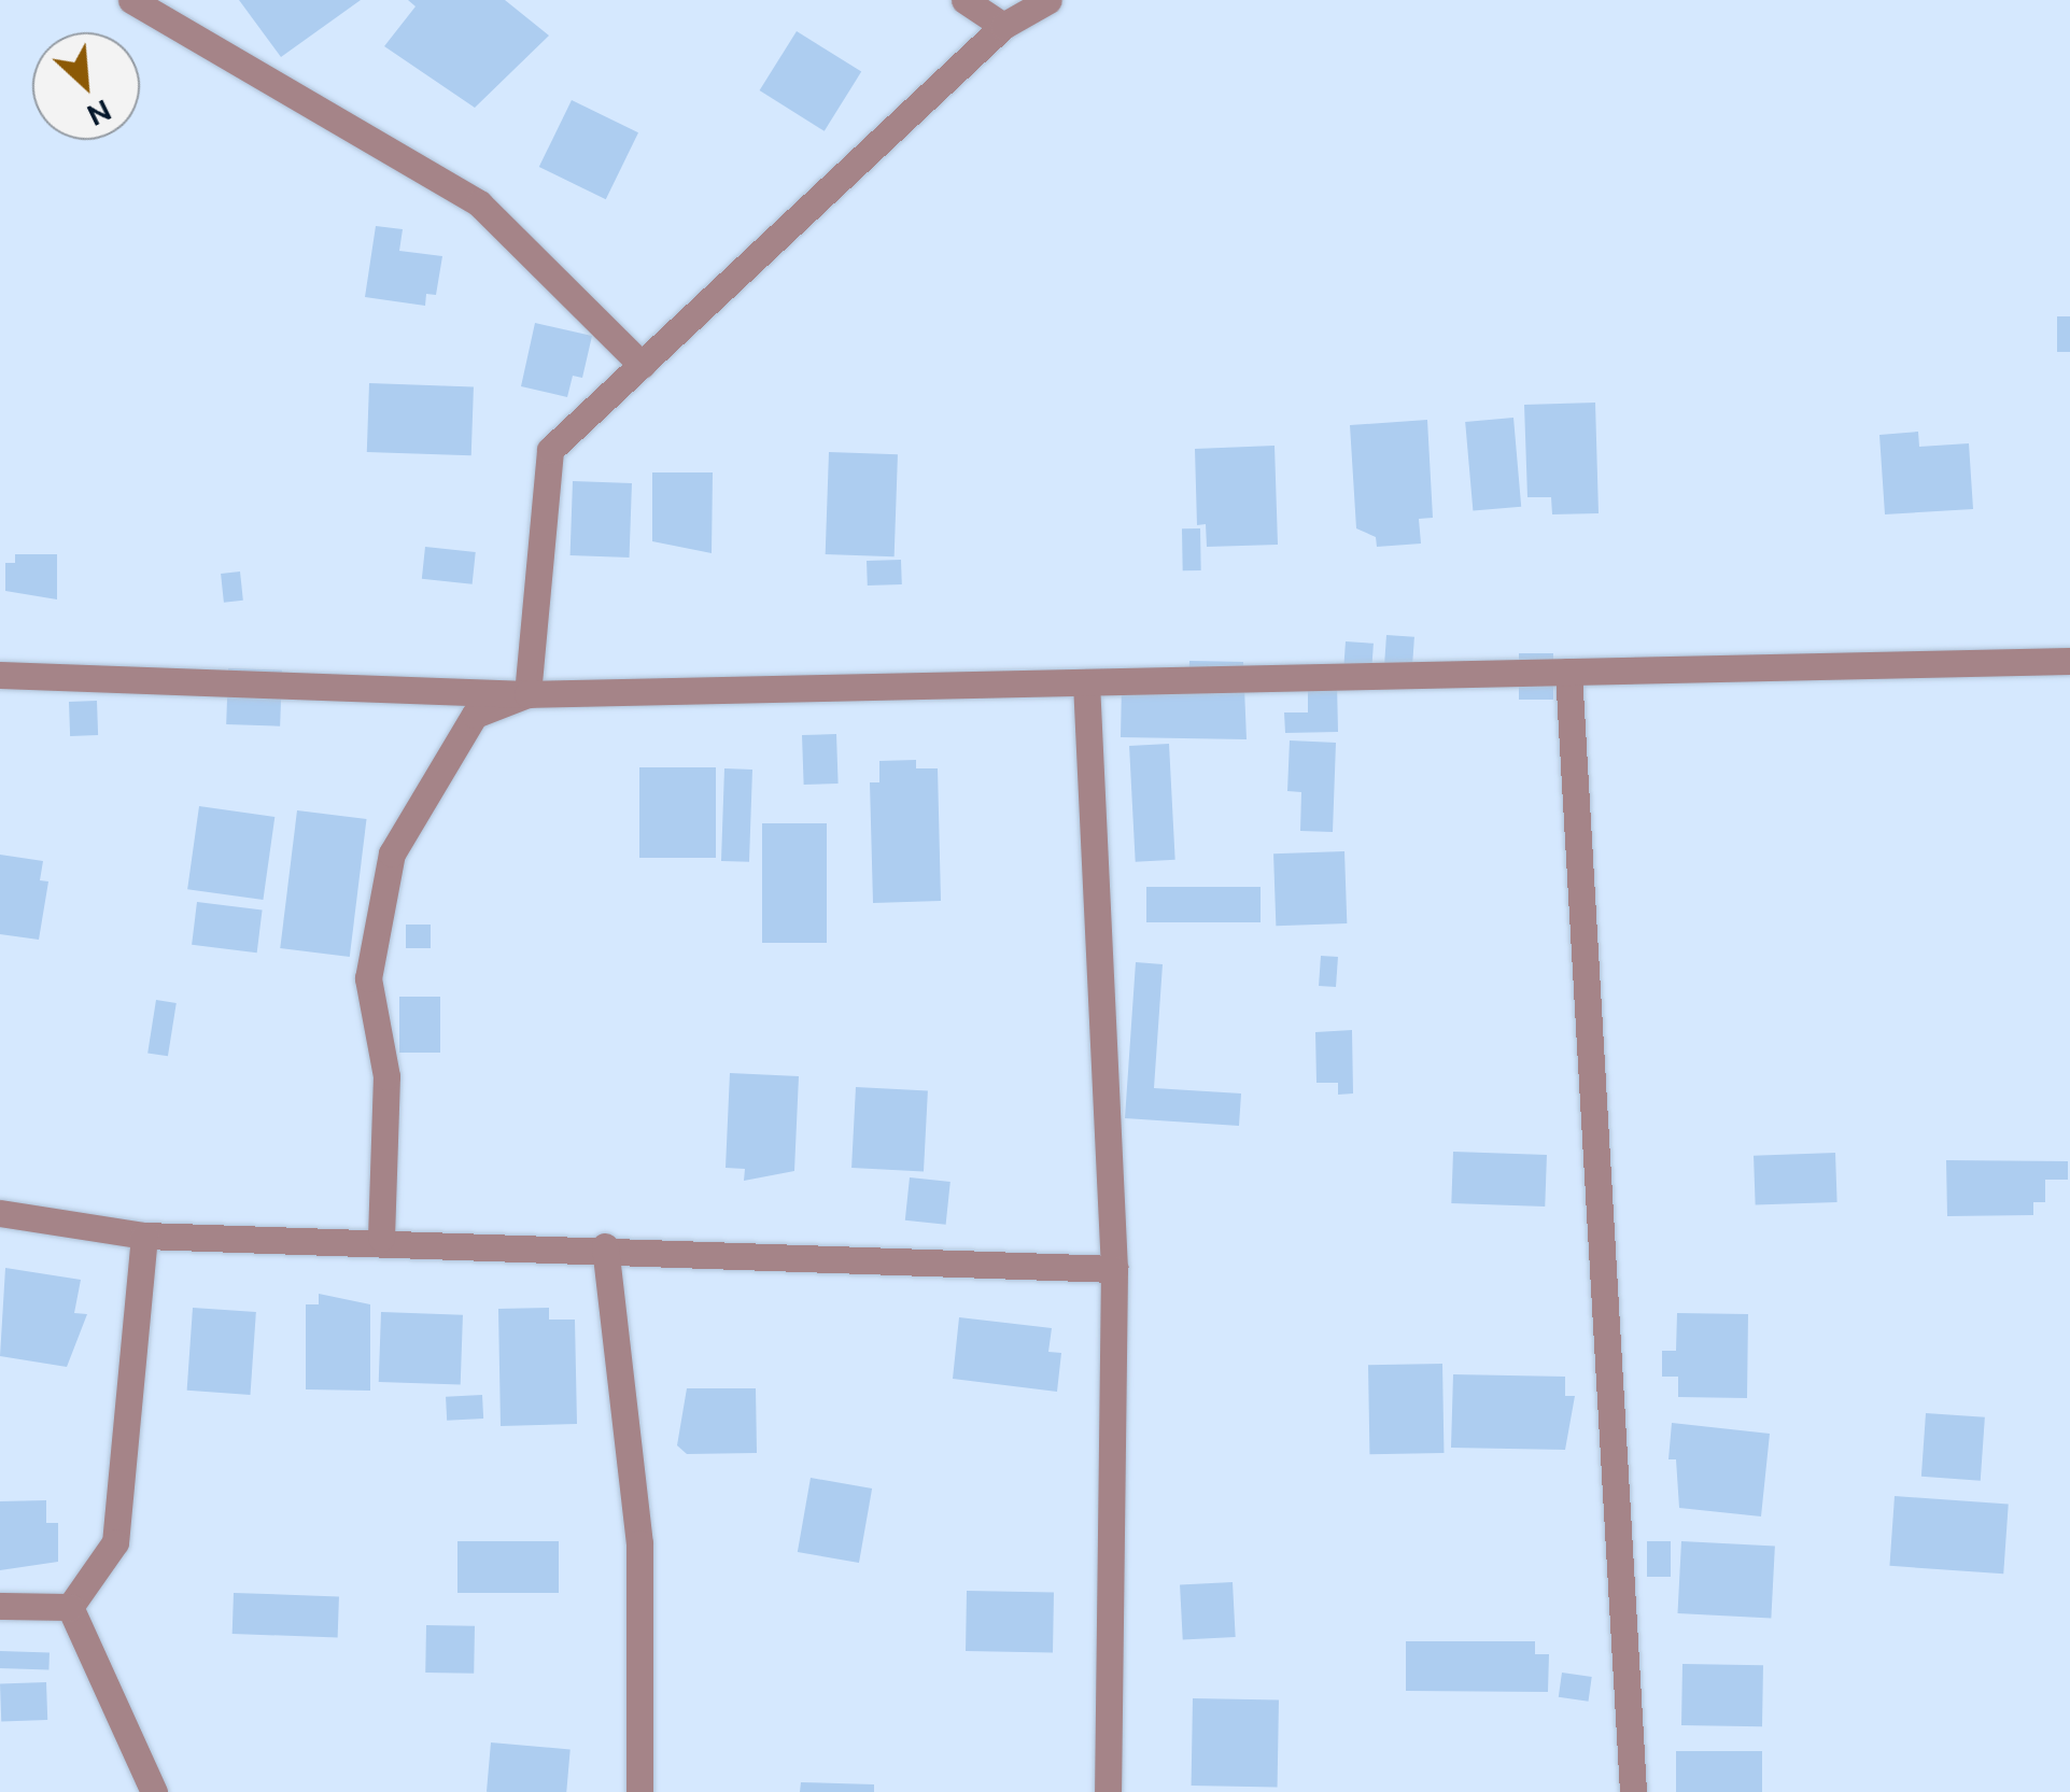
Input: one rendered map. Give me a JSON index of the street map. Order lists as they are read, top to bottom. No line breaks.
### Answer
{"north":"bottom right"}
